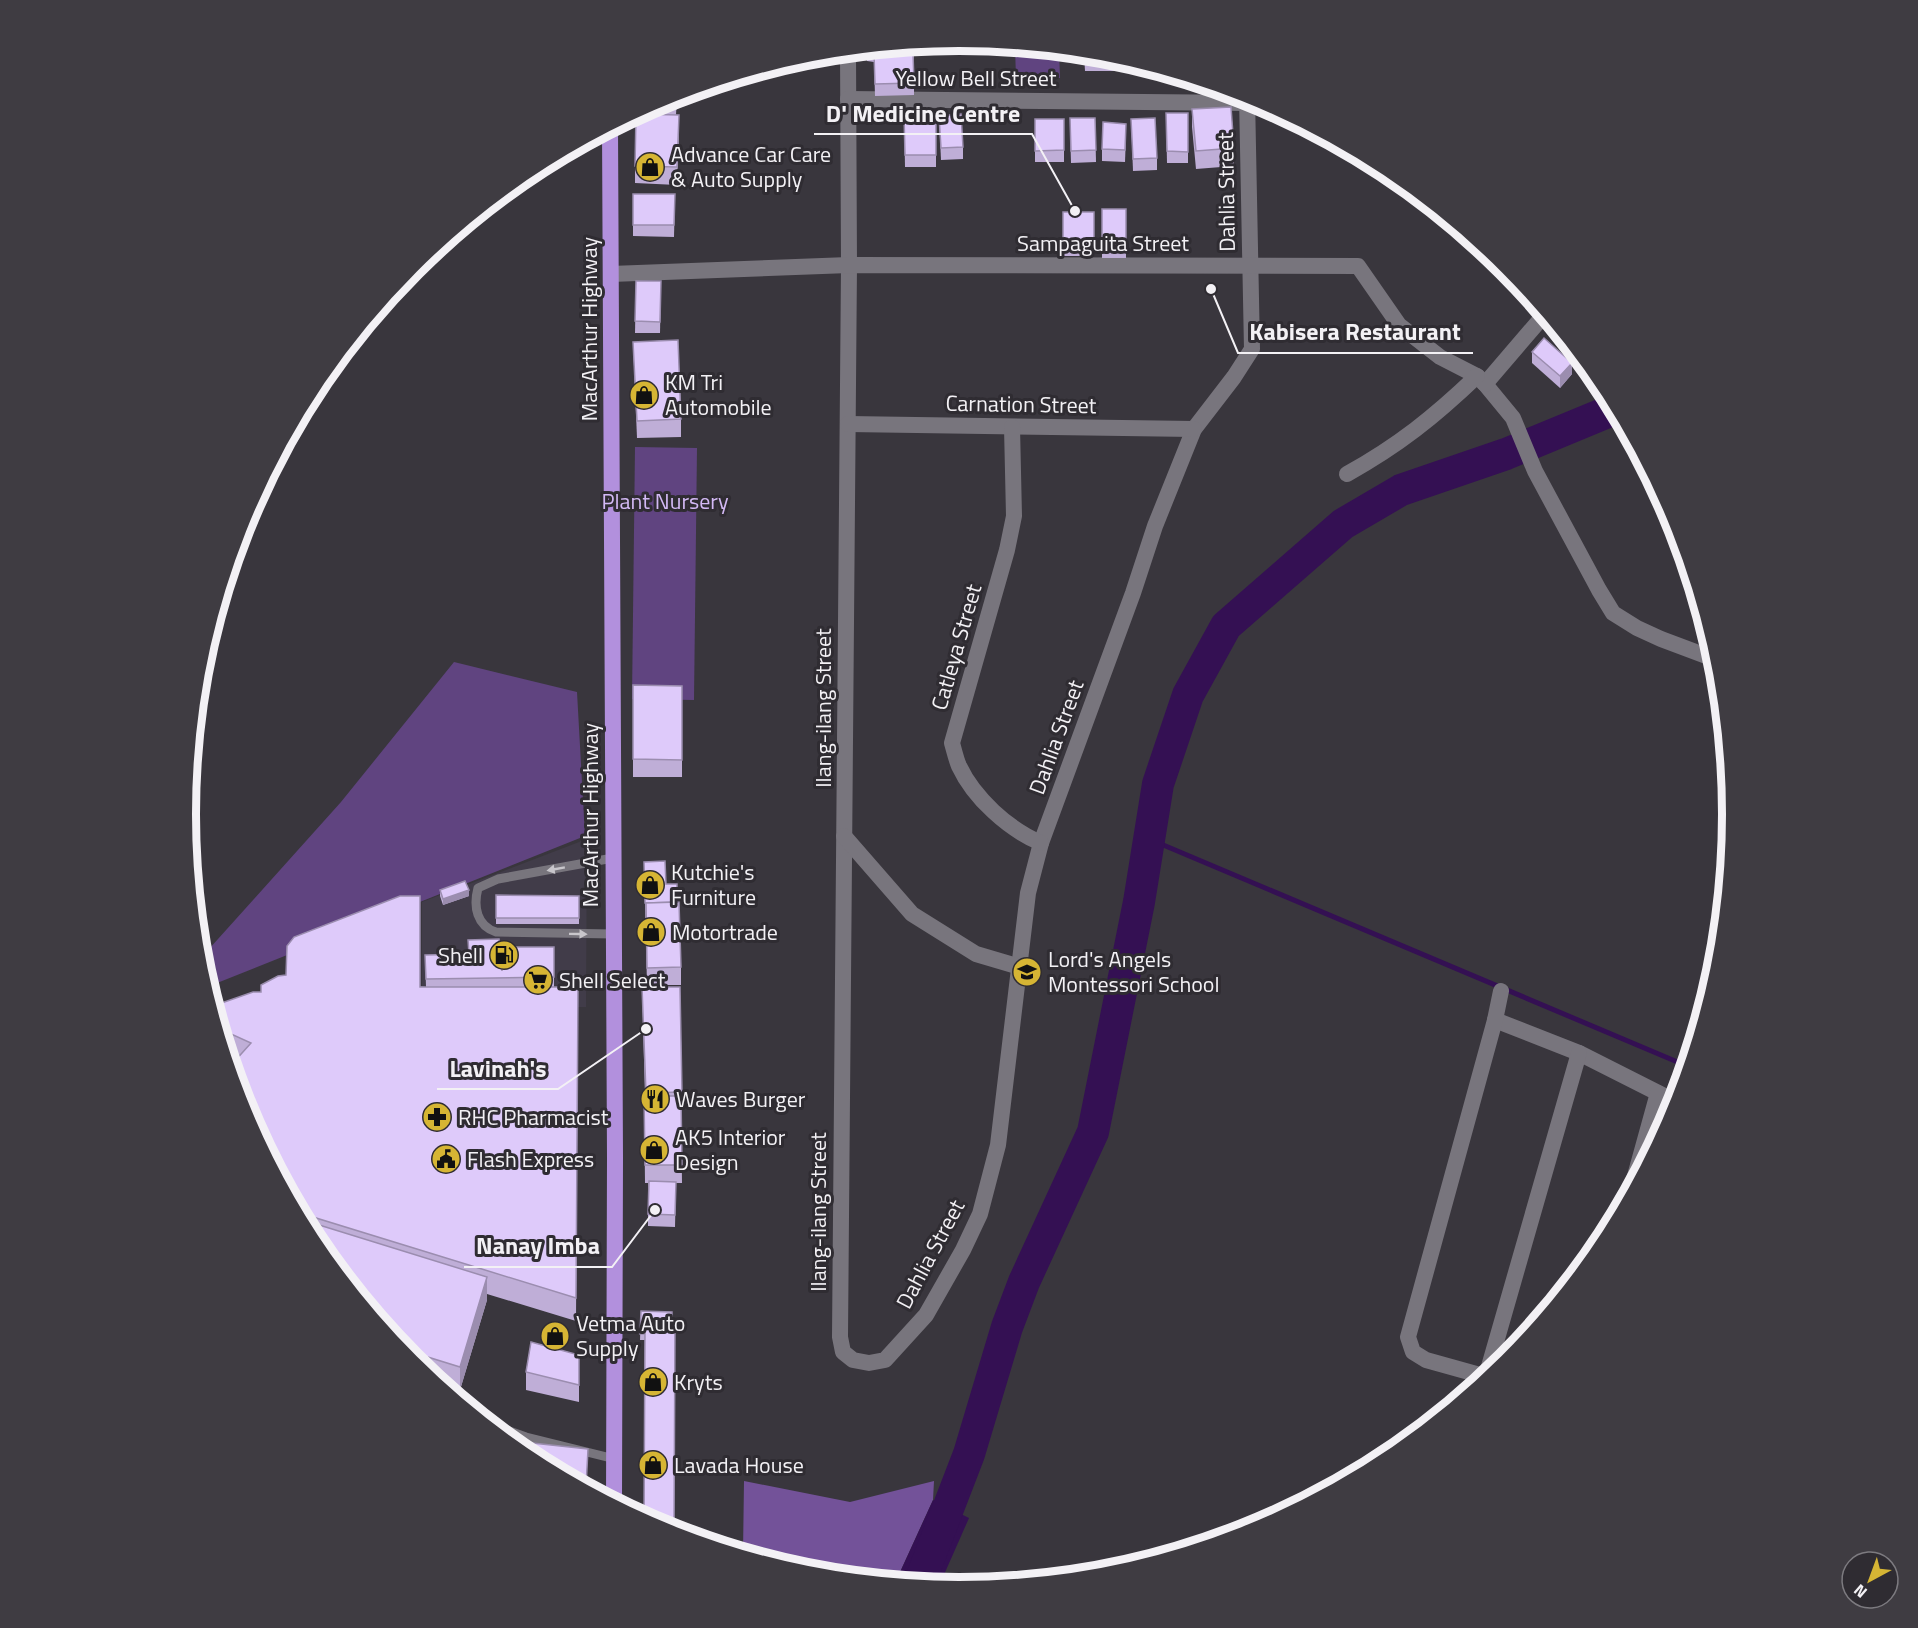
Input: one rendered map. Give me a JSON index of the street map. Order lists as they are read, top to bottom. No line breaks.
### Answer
{"streets":{"highway":["MacArthur Highway"],"street":["Yellow Bell Street","Dahlia Street","Sampaguita Street","Carnation Street","Catleya Street","Ilang-ilang Street"]},"crossings":[["Yellow Bell Street","Ilang-ilang Street"],["Dahlia Street","Sampaguita Street"],["Dahlia Street","Carnation Street"],["Dahlia Street","Catleya Street"],["Dahlia Street","Ilang-ilang Street"],["Sampaguita Street","MacArthur Highway"],["Sampaguita Street","Ilang-ilang Street"],["Carnation Street","Catleya Street"],["Carnation Street","Ilang-ilang Street"]],"parks":["Plant Nursery"],"places":{"shop":["Advance Car Care & Auto Supply","KM Tri Automobile","Kutchie's Furniture","Motortrade","AK5 Interior Design","Vetma Auto Supply","Kryts","Lavada House"],"other":["D' Medicine Centre","Kabisera Restaurant","Lavinah's","Nanay Imba"],"fuel station":["Shell"],"school or university":["Lord's Angels Montessori School"],"supermarket":["Shell Select"],"restaurant":["Waves Burger"],"pharmacy":["RHC Pharmacist"],"public building":["Flash Express"]},"north":"bottom left"}
